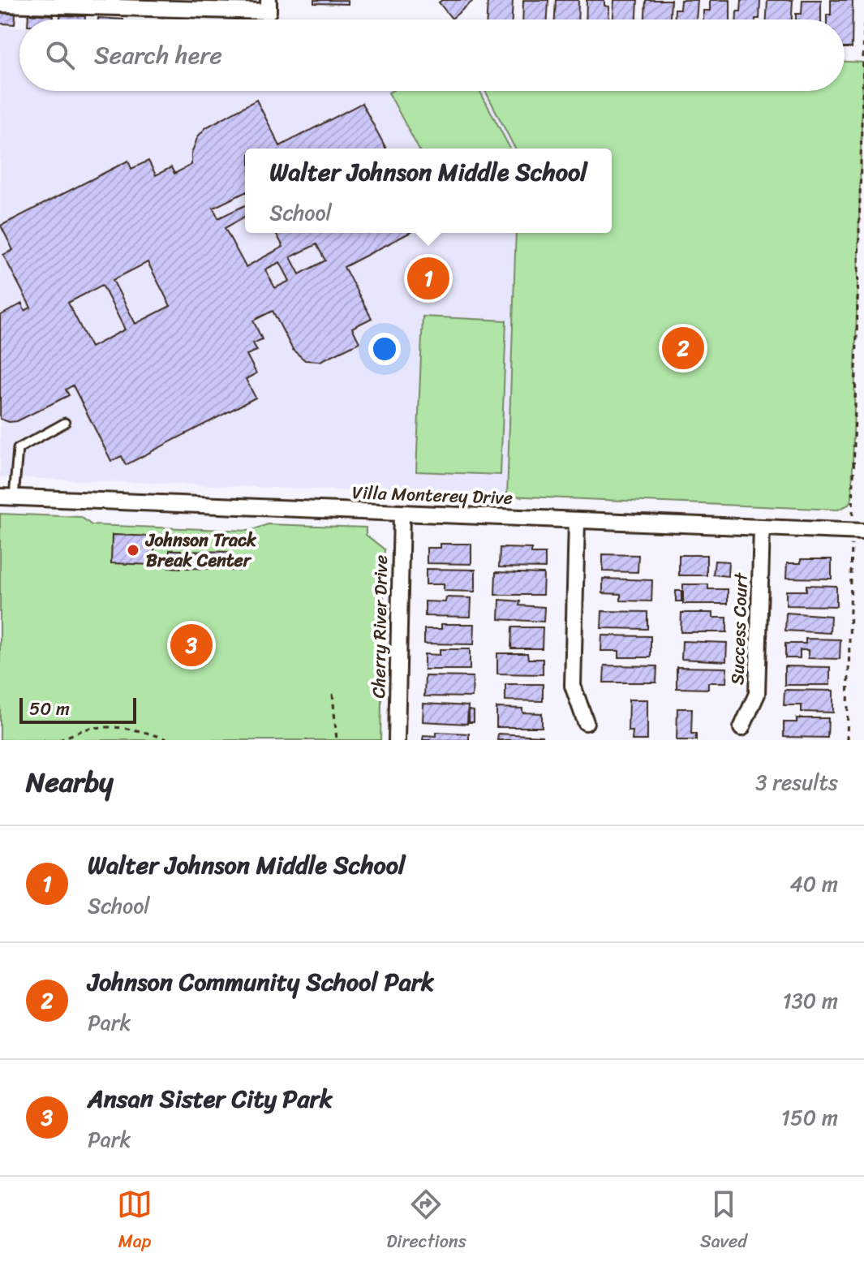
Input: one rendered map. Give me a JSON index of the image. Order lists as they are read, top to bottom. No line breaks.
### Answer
{"streets":{"street":["Villa Monterey Drive","Cherry River Drive","Success Court"]},"crossings":[["Villa Monterey Drive","Cherry River Drive"],["Villa Monterey Drive","Success Court"]],"places":["Johnson Track Break Center"],"scale_bar":"50 m","page":{"search":"Search here","popup":["Walter Johnson Middle School","School"],"pins":["1","2","3"],"scale":"50 m","heading":["Nearby","3 results"],"list":[{"mark":"1","name":"Walter Johnson Middle School","note":"School","value":"40 m"},{"mark":"2","name":"Johnson Community School Park","note":"Park","value":"130 m"},{"mark":"3","name":"Ansan Sister City Park","note":"Park","value":"150 m"}],"nav":["Map","Directions","Saved"]}}
